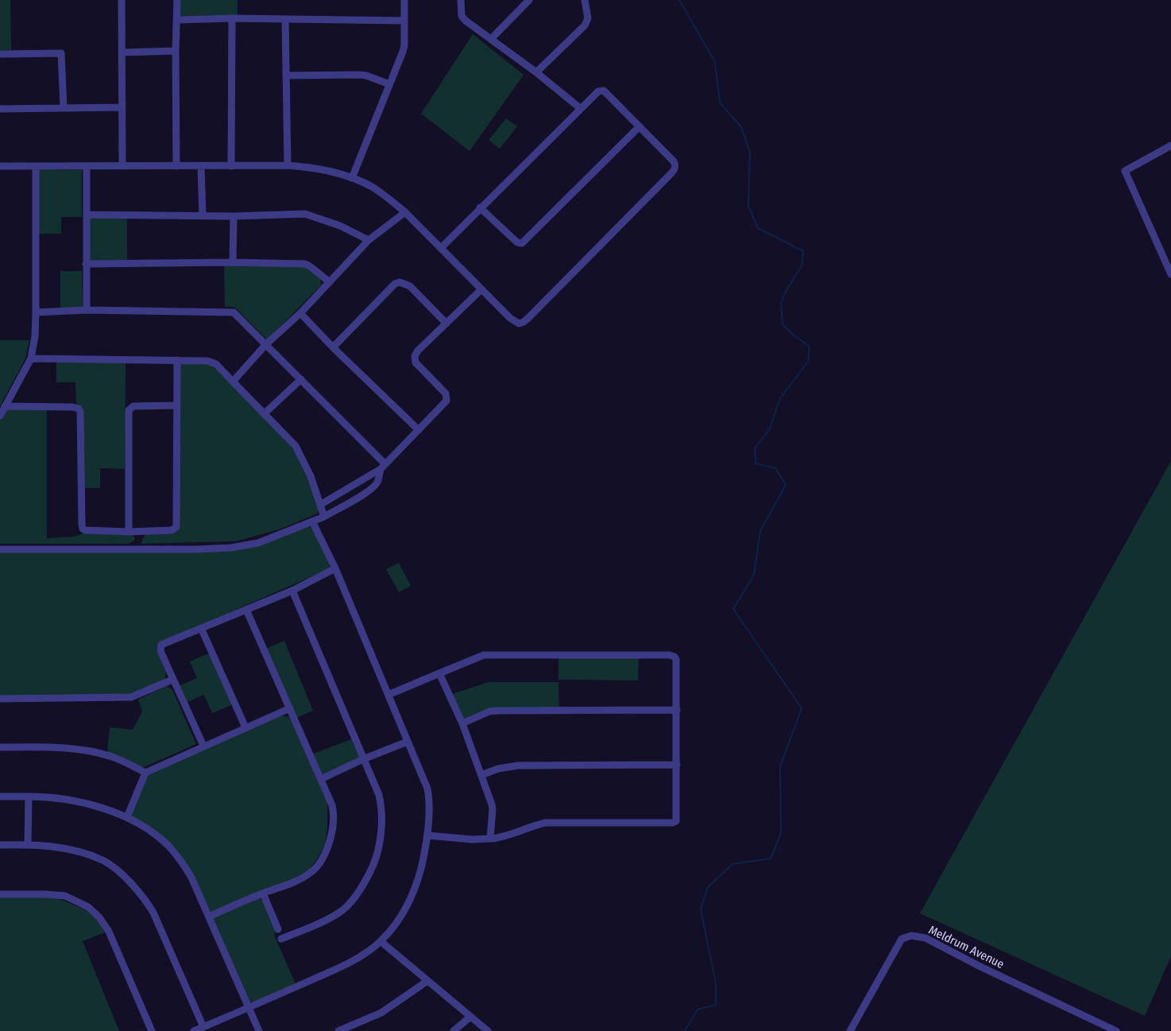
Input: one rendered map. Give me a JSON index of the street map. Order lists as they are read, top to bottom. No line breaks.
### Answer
{"streets":{"street":["Meldrum Avenue"]}}
